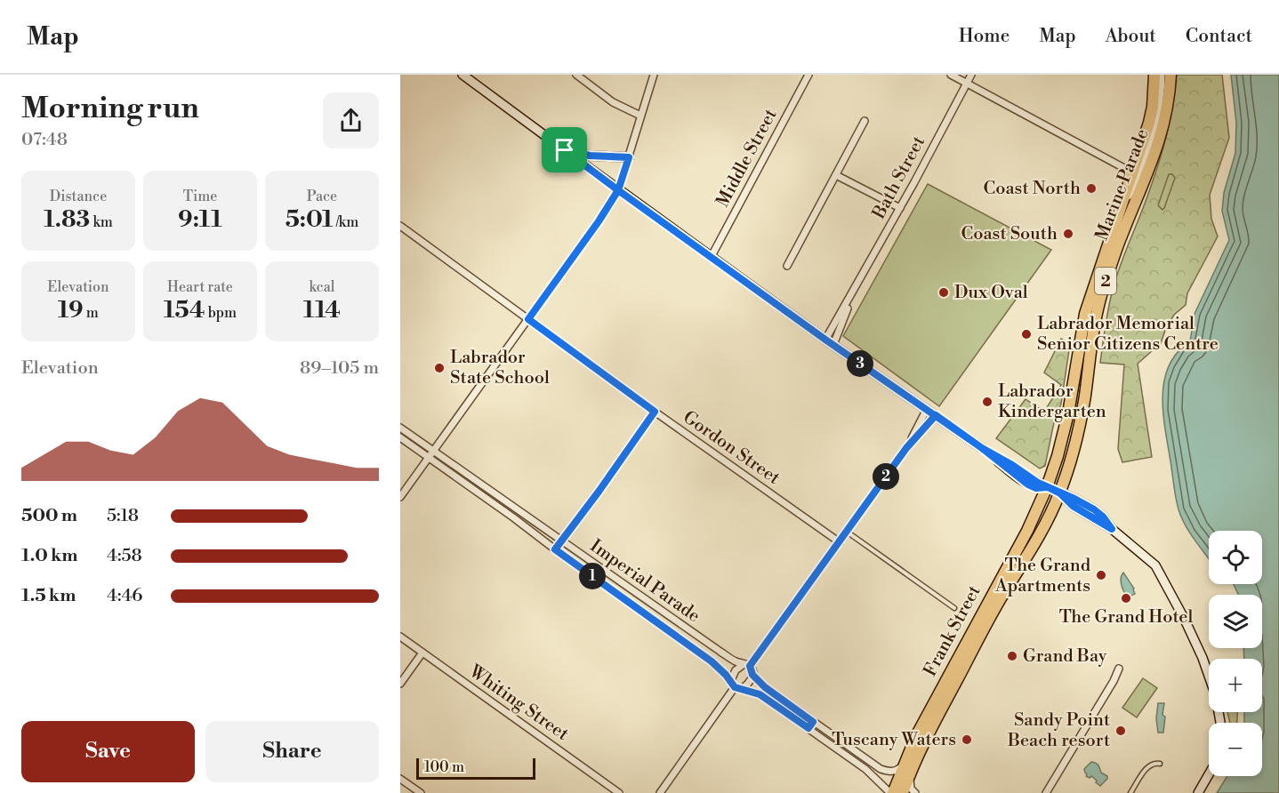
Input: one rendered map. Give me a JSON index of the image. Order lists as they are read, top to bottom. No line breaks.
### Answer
{"streets":{"highway":["Marine Parade","2","Frank Street"],"street":["Middle Street","Bath Street","Gordon Street","Imperial Parade","Whiting Street"]},"crossings":[["Marine Parade","Frank Street"]],"places":["Coast North","Coast South","Dux Oval","Labrador Memorial Senior Citizens Centre","Labrador State School","Labrador Kindergarten","The Grand Apartments","The Grand Hotel","Grand Bay","Sandy Point Beach resort","Tuscany Waters"],"scale_bar":"100 m","page":{"header":"Map","nav":["Home","Map","About","Contact"],"heading":["Morning run","07:48"],"stats":[["Distance","1.83 km"],["Time","9:11"],["Pace","5:01 /km"],["Elevation","19 m"],["Heart rate","154 bpm"],["kcal","114"]],"chart":["Elevation","89–105 m"],"pins":["3","2","1"],"list":[{"name":"500 m","note":"5:18"},{"name":"1.0 km","note":"4:58"},{"name":"1.5 km","note":"4:46"}],"map_buttons":["+","−"],"buttons":["Save","Share"],"scale":"100 m"}}
